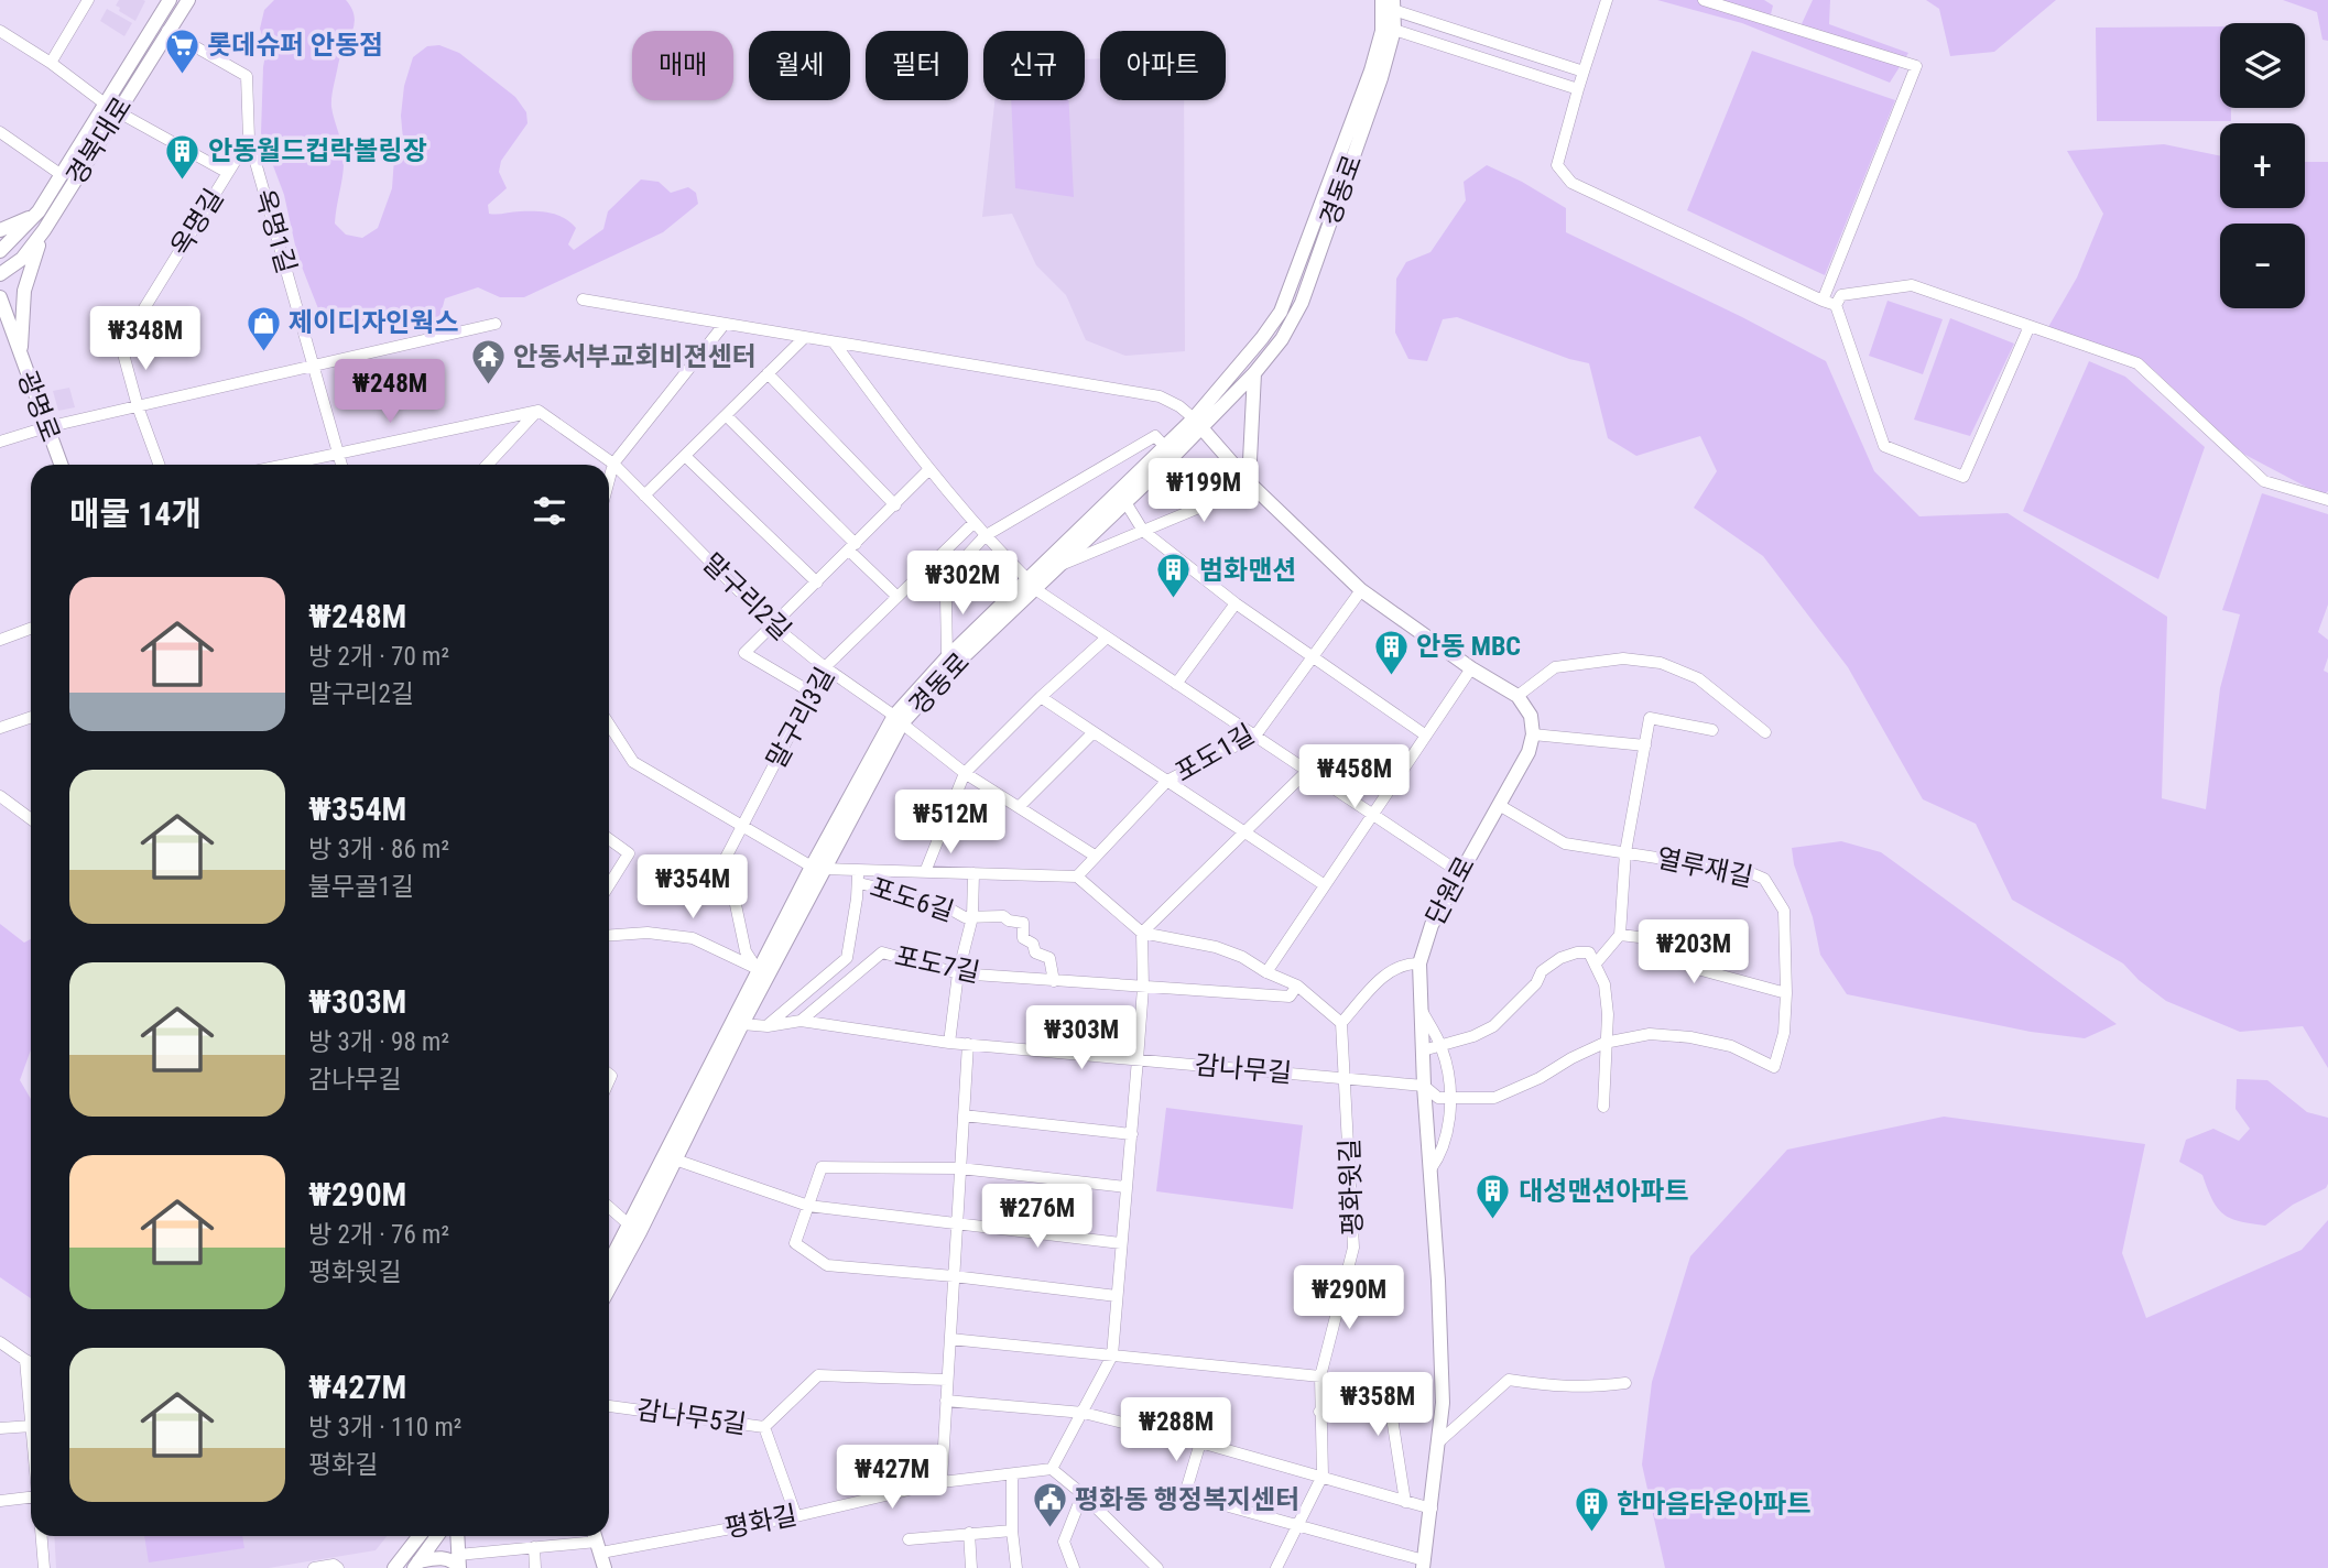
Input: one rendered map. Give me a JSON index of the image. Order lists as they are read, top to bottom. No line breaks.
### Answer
{"streets":{"street":["경북대로","경동로","옥명길","옥명1길","광명로","말구리2길","말구리3길","포도1길","열루재길","단원로","포도6길","포도7길","감나무길","평화윗길","감나무5길","평화길"]},"crossings":[["경북대로","옥명길"],["경북대로","옥명1길"],["경동로","말구리2길"],["경동로","말구리3길"],["경동로","감나무길"],["말구리2길","말구리3길"],["말구리2길","포도1길"],["열루재길","단원로"],["단원로","감나무길"],["포도6길","포도7길"],["포도6길","감나무길"],["포도7길","감나무길"],["감나무길","평화윗길"]],"places":{"supermarket":["롯데슈퍼 안동점"],"building":["안동월드컵락볼링장","범화맨션","안동 MBC","대성맨션아파트","한마음타운아파트"],"shop":["제이디자인웍스"],"temple":["안동서부교회비젼센터"],"public building":["평화동 행정복지센터"]},"page":{"map_buttons":["+","−"],"chip":["매매","월세","필터","신규","아파트"],"price":["₩348M","₩248M","₩199M","₩302M","₩458M","₩512M","₩354M","₩203M","₩303M","₩276M","₩290M","₩358M","₩288M","₩427M"],"heading":"매물 14개","list":[{"name":"₩248M","note":"방 2개 · 70 m² · 말구리2길"},{"name":"₩354M","note":"방 3개 · 86 m² · 불무골1길"},{"name":"₩303M","note":"방 3개 · 98 m² · 감나무길"},{"name":"₩290M","note":"방 2개 · 76 m² · 평화윗길"},{"name":"₩427M","note":"방 3개 · 110 m² · 평화길"}]}}
